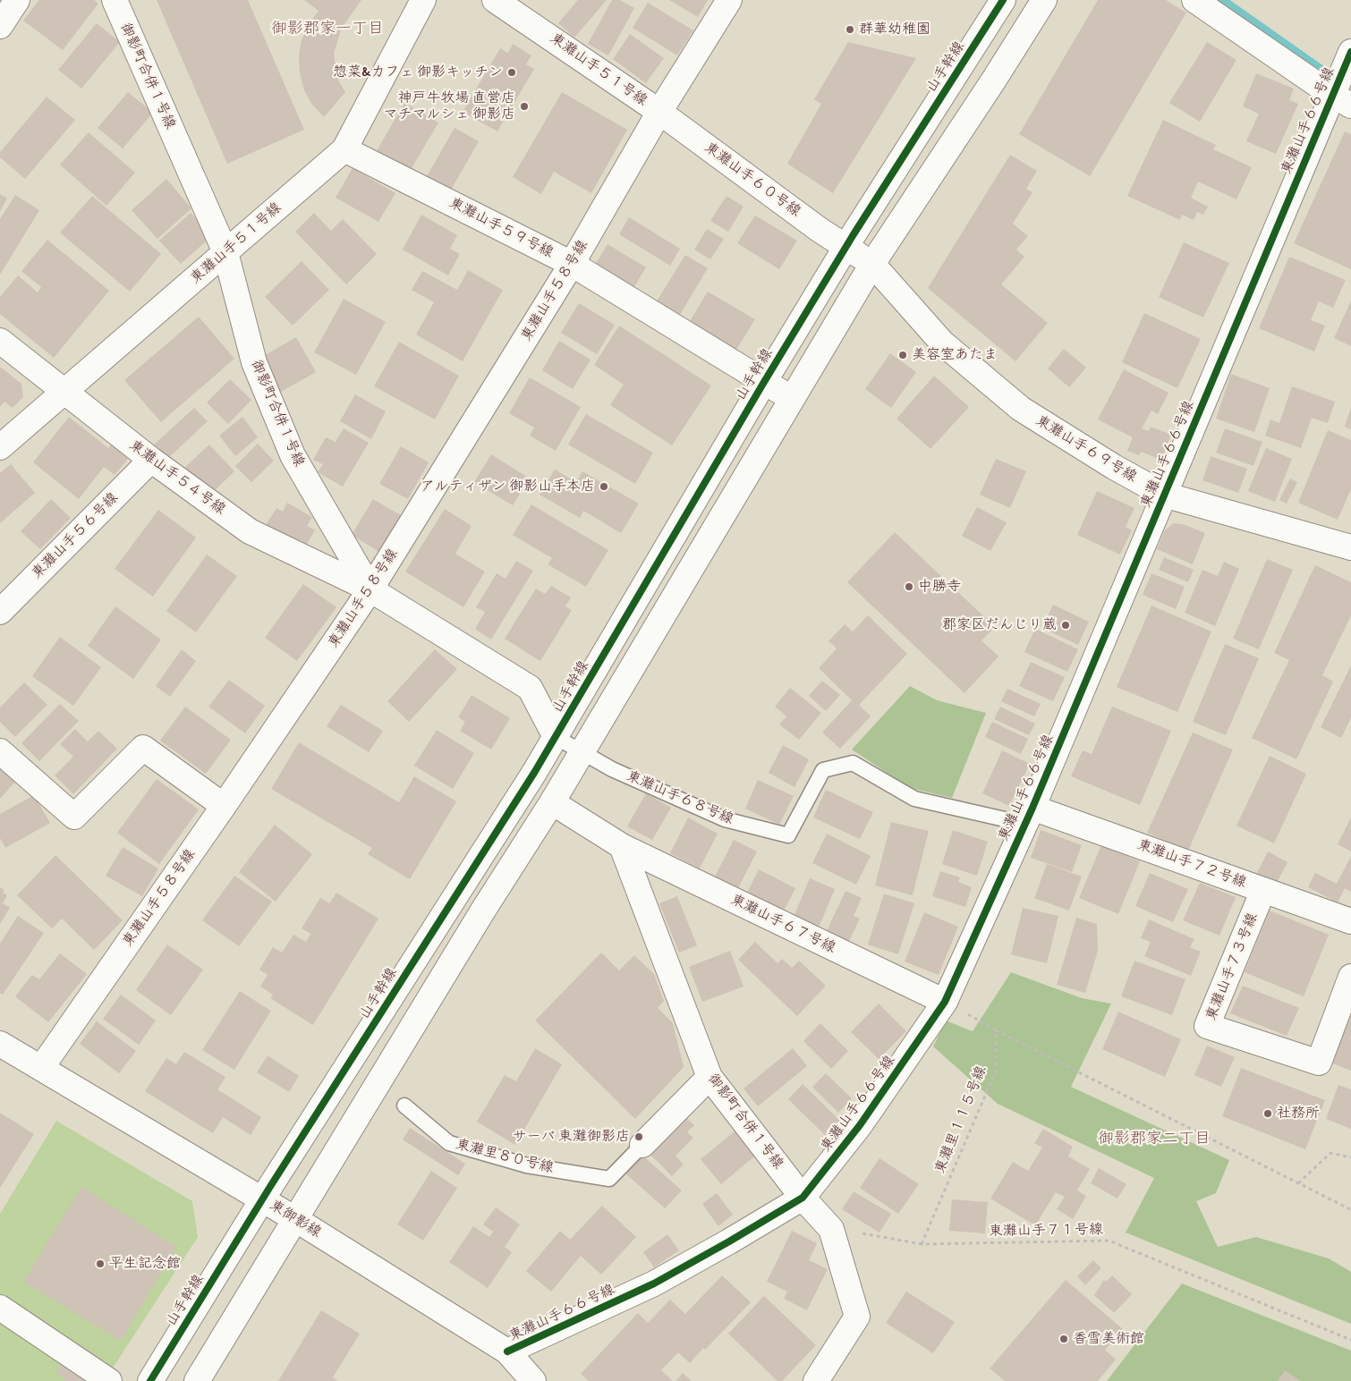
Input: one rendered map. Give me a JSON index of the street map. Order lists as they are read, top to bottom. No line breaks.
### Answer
{"streets":{"street":["山手幹線","東灘山手５１号線","御影町合併１号線","東灘山手６６号線","東灘山手６０号線","東灘山手５９号線","東灘山手５８号線","東灘山手６９号線","東灘山手５４号線","東灘山手５６号線","東灘山手７２号線","東灘山手６７号線","東灘山手７３号線","東灘里８０号線","東御影線"],"lane":["東灘山手６８号線"],"path":["東灘里１１５号線","東灘山手７１号線"]},"crossings":[["山手幹線","御影町合併１号線"],["山手幹線","東灘山手６０号線"],["山手幹線","東灘山手５９号線"],["山手幹線","東御影線"],["東灘山手５１号線","御影町合併１号線"],["東灘山手５１号線","東灘山手６０号線"],["東灘山手５１号線","東灘山手５９号線"],["東灘山手５１号線","東灘山手５８号線"],["東灘山手５１号線","東灘山手５４号線"],["御影町合併１号線","東灘山手６６号線"],["御影町合併１号線","東灘山手５８号線"],["御影町合併１号線","東灘山手５４号線"],["御影町合併１号線","東灘山手６７号線"],["御影町合併１号線","東灘里８０号線"],["御影町合併１号線","東灘山手７１号線"],["東灘山手６６号線","東灘山手６９号線"],["東灘山手６６号線","東灘山手６８号線"],["東灘山手６６号線","東灘山手７２号線"],["東灘山手６６号線","東灘山手６７号線"],["東灘山手６６号線","東御影線"],["東灘山手６０号線","東灘山手５８号線"],["東灘山手６０号線","東灘山手６９号線"],["東灘山手５９号線","東灘山手５８号線"],["東灘山手５８号線","東灘山手５４号線"],["東灘山手５８号線","東御影線"],["東灘山手５４号線","東灘山手５６号線"],["東灘山手６８号線","東灘山手７２号線"],["東灘山手７２号線","東灘山手７３号線"],["東灘里１１５号線","東灘山手７１号線"]],"districts":["御影郡家一丁目","御影郡家二丁目"],"places":["群華幼稚園","惣菜&カフェ 御影キッチン","神戸牛牧場 直営店 マチマルシェ 御影店","美容室あたま","アルティザン 御影山手本店","中勝寺","郡家区だんじり蔵","社務所","サーバ 東灘御影店","平生記念館","香雪美術館"]}
